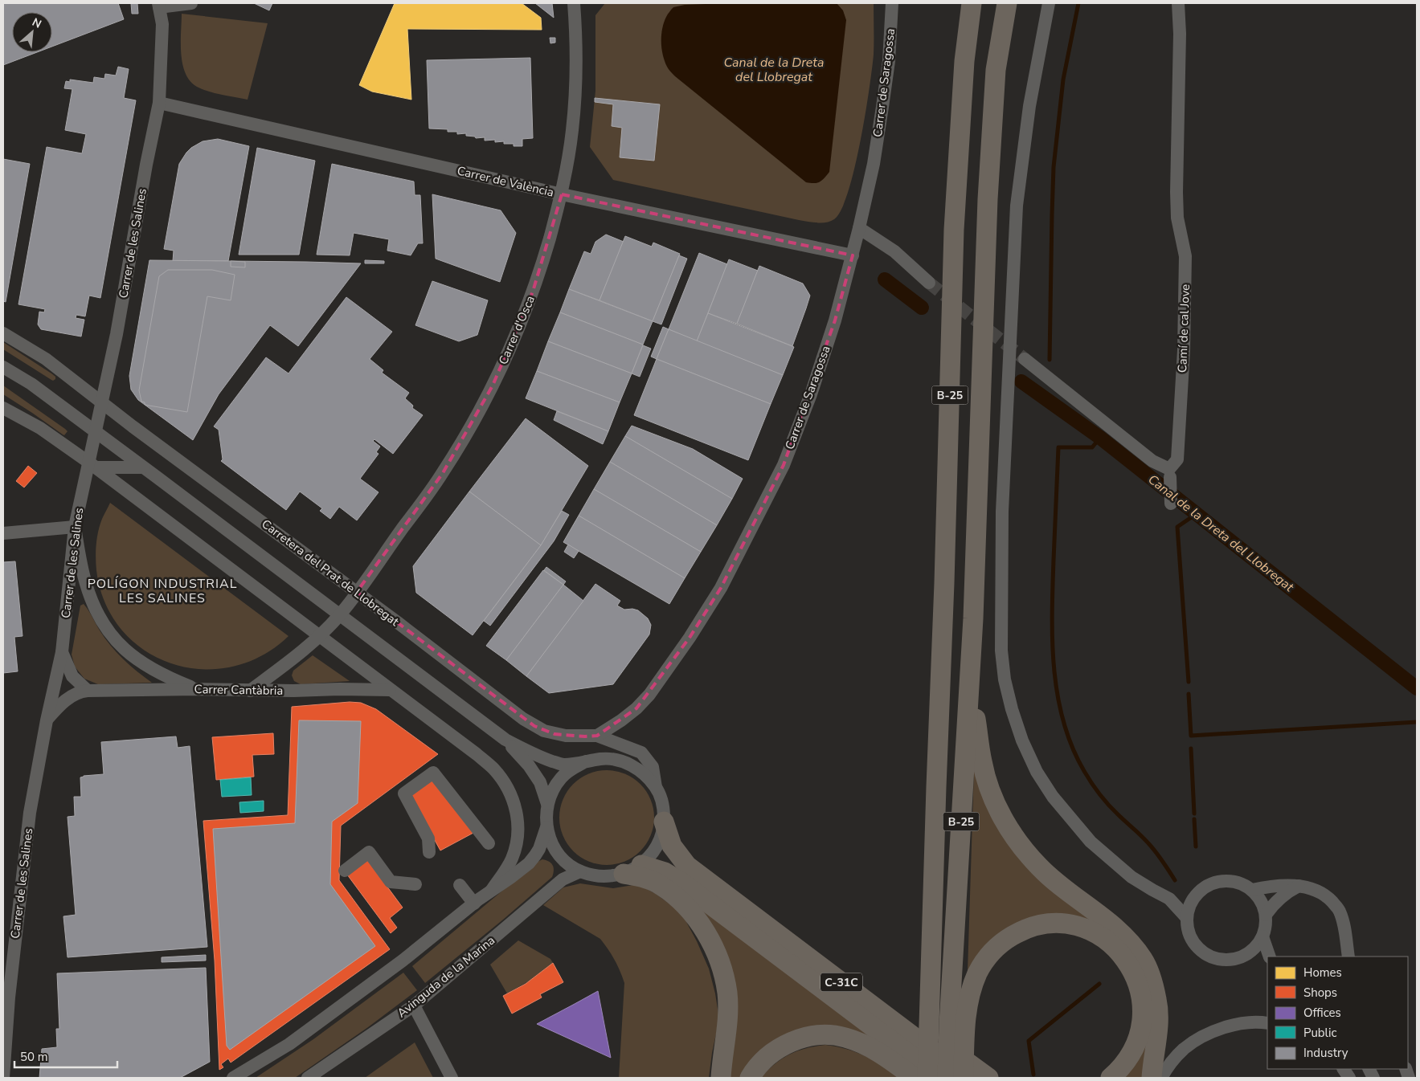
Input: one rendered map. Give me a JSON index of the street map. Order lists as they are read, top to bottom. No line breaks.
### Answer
{"streets":{"highway":["B-25","C-31C"],"street":["Carrer de Saragossa","Carrer de València","Carrer de les Salines","Camí de cal Jove","Carrer d'Osca","Carretera del Prat de Llobregat","Carrer Cantàbria","Avinguda de la Marina"]},"crossings":[["Carrer de Saragossa","Carrer de València"],["Carrer de Saragossa","Carretera del Prat de Llobregat"],["Carrer de València","Carrer de les Salines"],["Carrer de València","Carrer d'Osca"],["Carrer de les Salines","Carretera del Prat de Llobregat"],["Carrer de les Salines","Carrer Cantàbria"],["Carrer d'Osca","Carretera del Prat de Llobregat"],["Carrer d'Osca","Carrer Cantàbria"],["Carretera del Prat de Llobregat","Avinguda de la Marina"],["Carretera del Prat de Llobregat","C-31C"],["Avinguda de la Marina","C-31C"]],"districts":["POLÍGON INDUSTRIAL LES SALINES"],"water":["Canal de la Dreta del Llobregat"],"legend":["Homes","Shops","Offices","Public","Industry"],"scale_bar":"50 m","north":"top right"}
